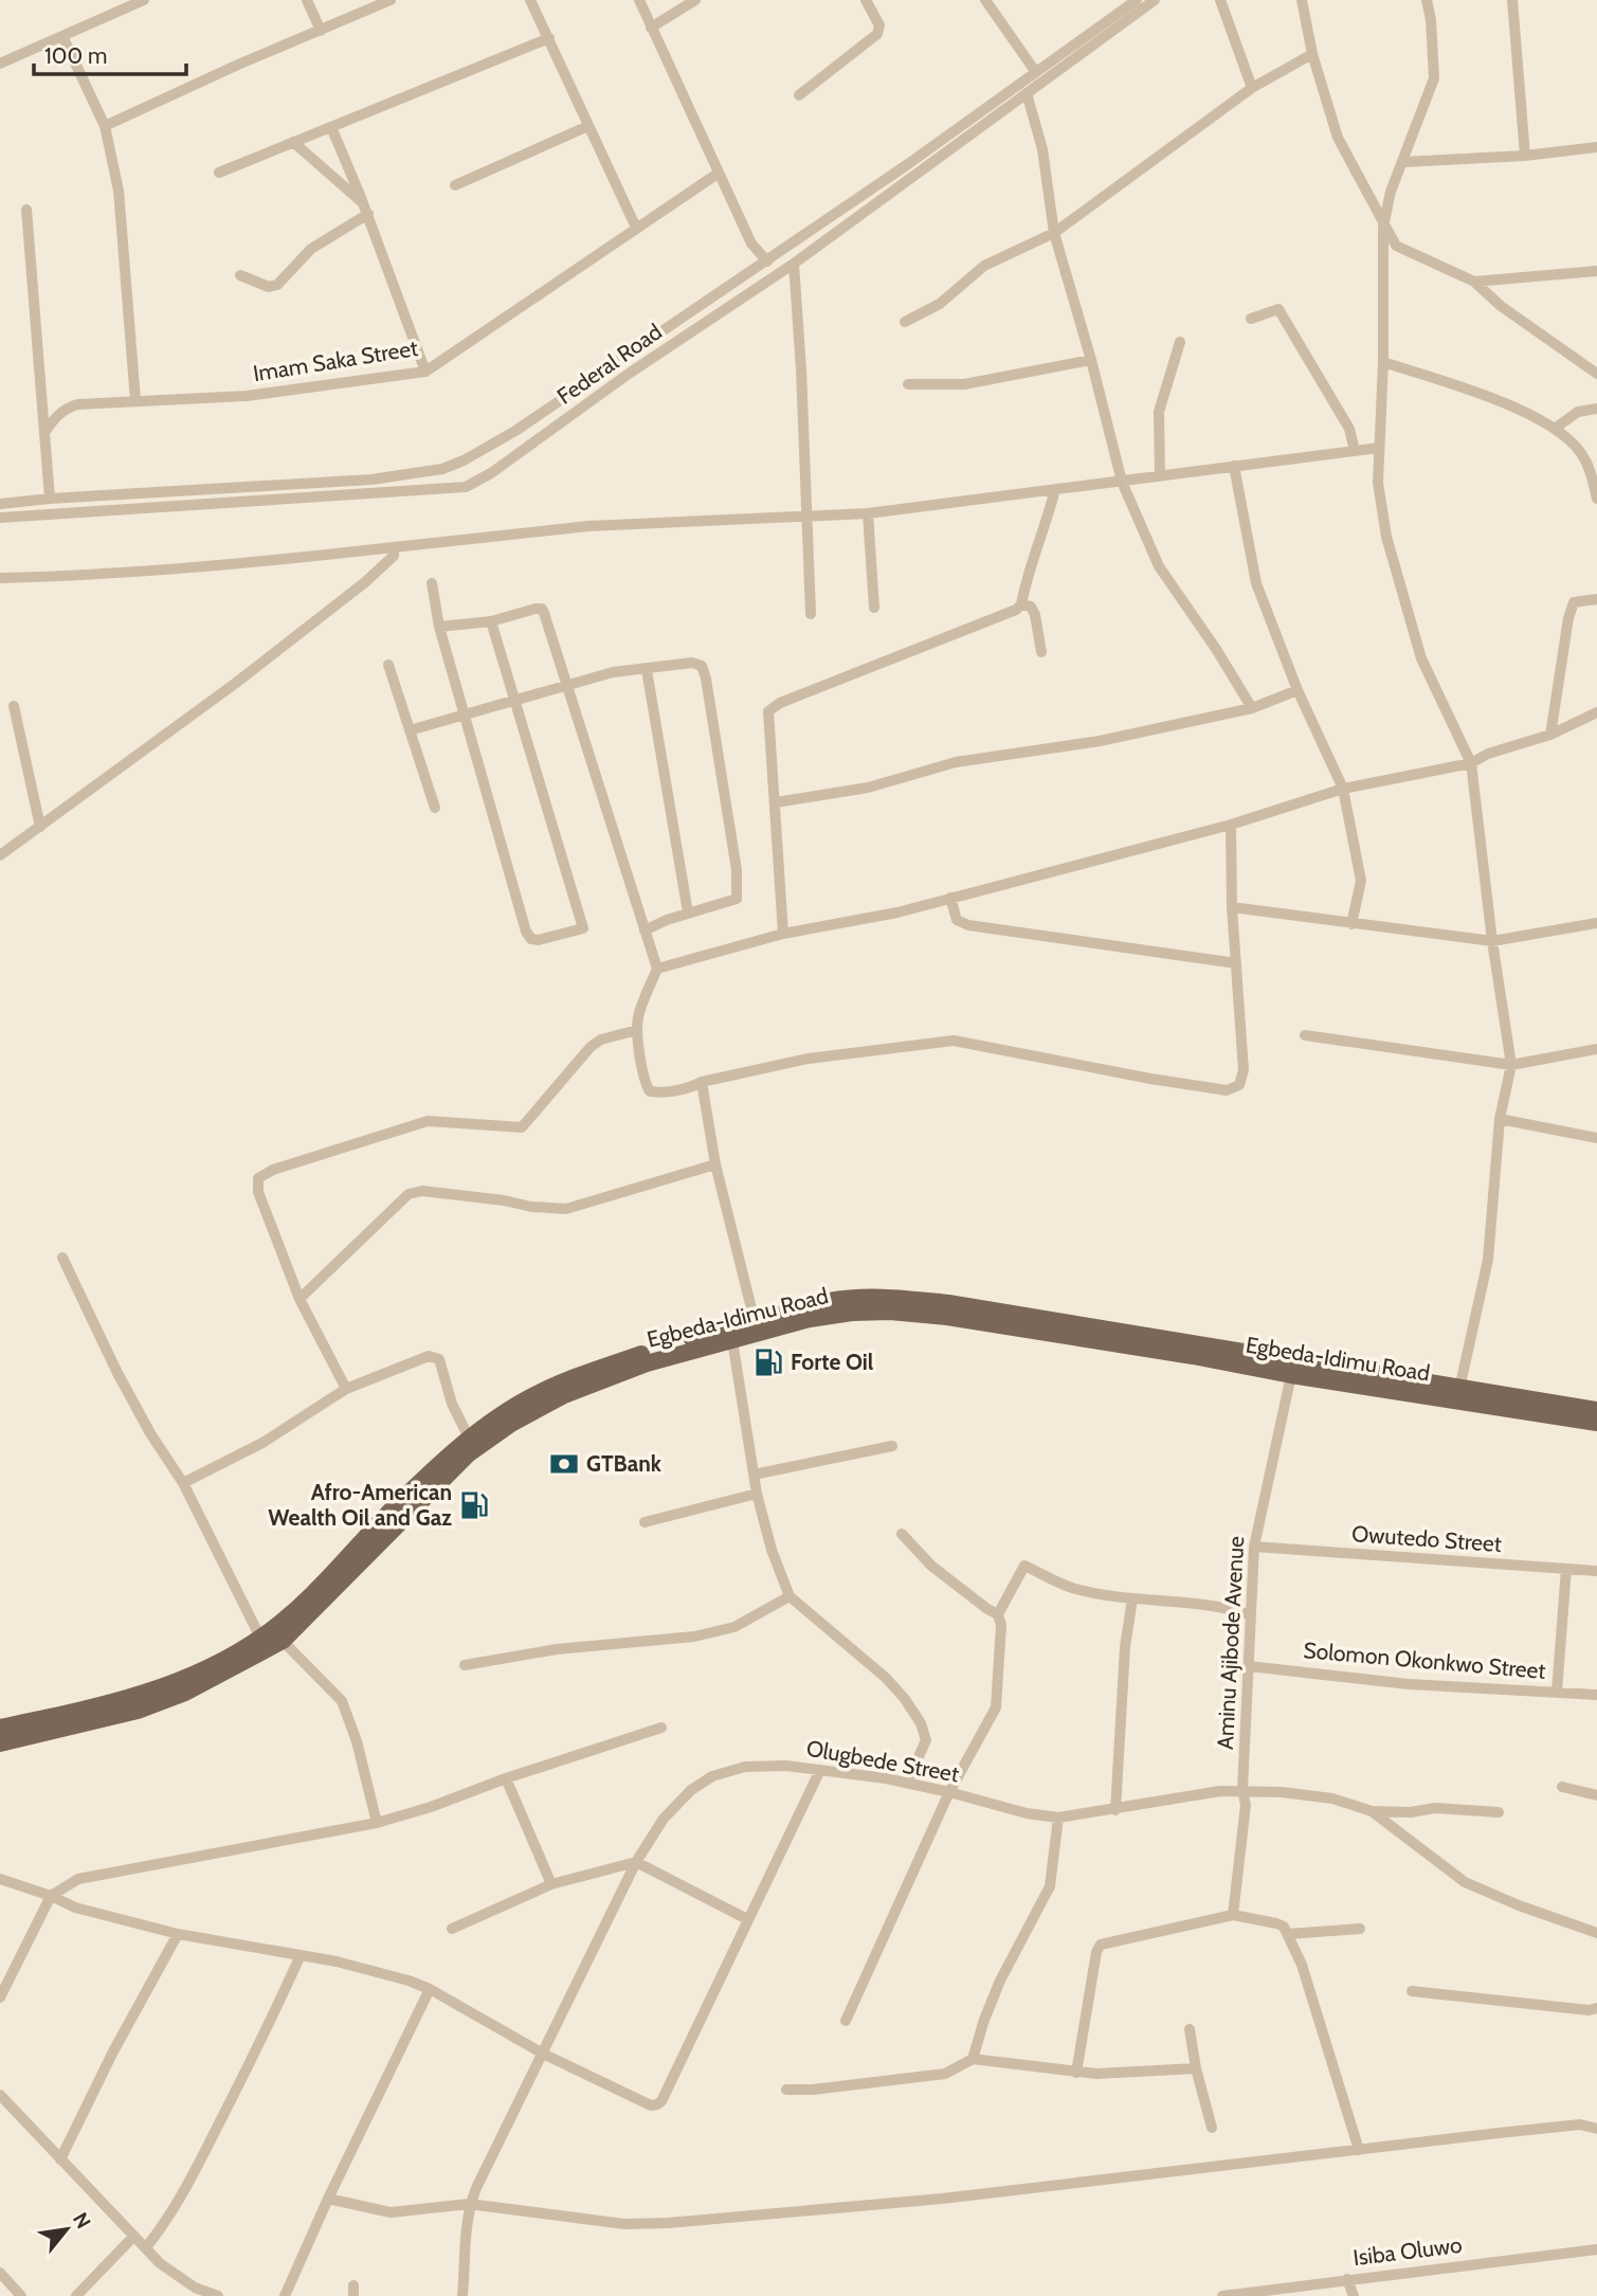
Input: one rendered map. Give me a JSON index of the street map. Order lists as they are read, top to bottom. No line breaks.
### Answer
{"streets":{"main road":["Egbeda-Idimu Road"],"street":["Imam Saka Street","Federal Road","Owutedo Street","Aminu Ajibode Avenue","Solomon Okonkwo Street","Olugbede Street","Isiba Oluwo"]},"crossings":[["Egbeda-Idimu Road","Aminu Ajibode Avenue"],["Owutedo Street","Aminu Ajibode Avenue"],["Aminu Ajibode Avenue","Solomon Okonkwo Street"],["Aminu Ajibode Avenue","Olugbede Street"]],"places":{"fuel station":["Forte Oil","Afro-American Wealth Oil and Gaz"],"bank":["GTBank"]},"scale_bar":"100 m","north":"top right"}
